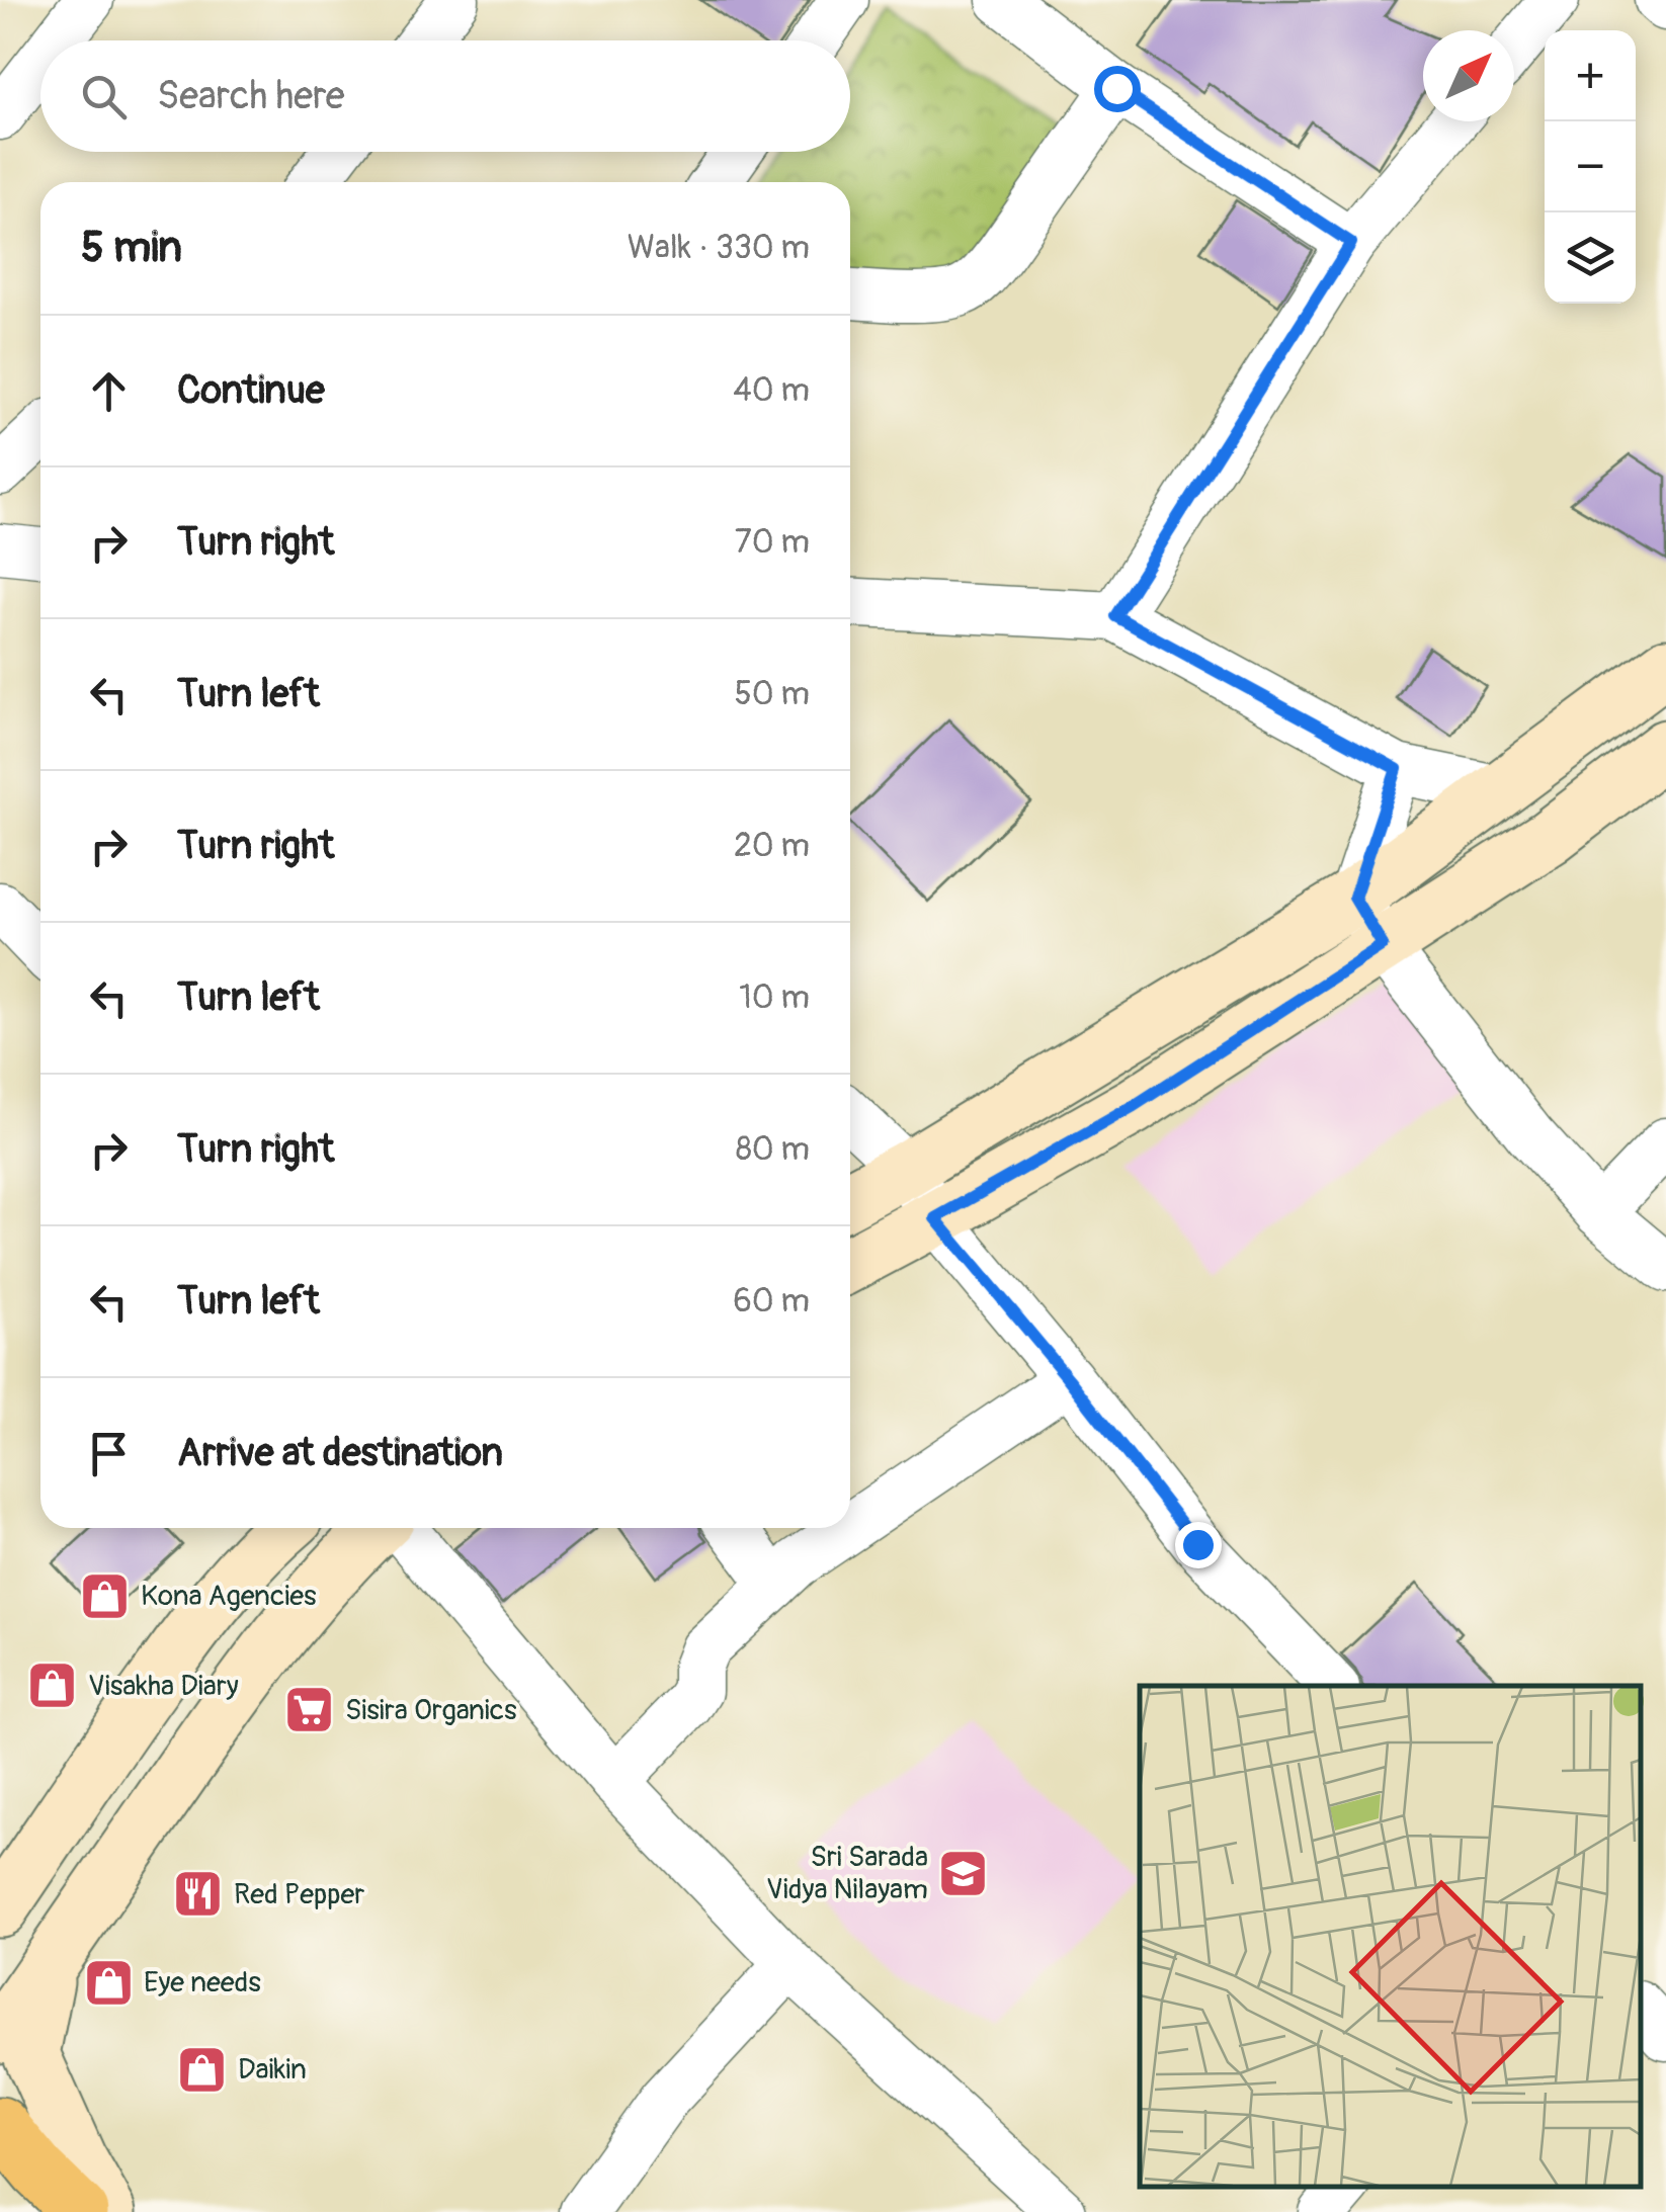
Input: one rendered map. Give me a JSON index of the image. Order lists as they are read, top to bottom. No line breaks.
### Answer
{"places":{"shop":["Kona Agencies","Visakha Diary","Eye needs","Daikin"],"supermarket":["Sisira Organics"],"school or university":["Sri Sarada Vidya Nilayam"],"restaurant":["Red Pepper"]},"north":"top right","page":{"map_buttons":["+","−"],"search":"Search here","heading":["5 min","Walk · 330 m"],"list":[["Continue","40 m"],["Turn right","70 m"],["Turn left","50 m"],["Turn right","20 m"],["Turn left","10 m"],["Turn right","80 m"],["Turn left","60 m"],"Arrive at destination"]}}
